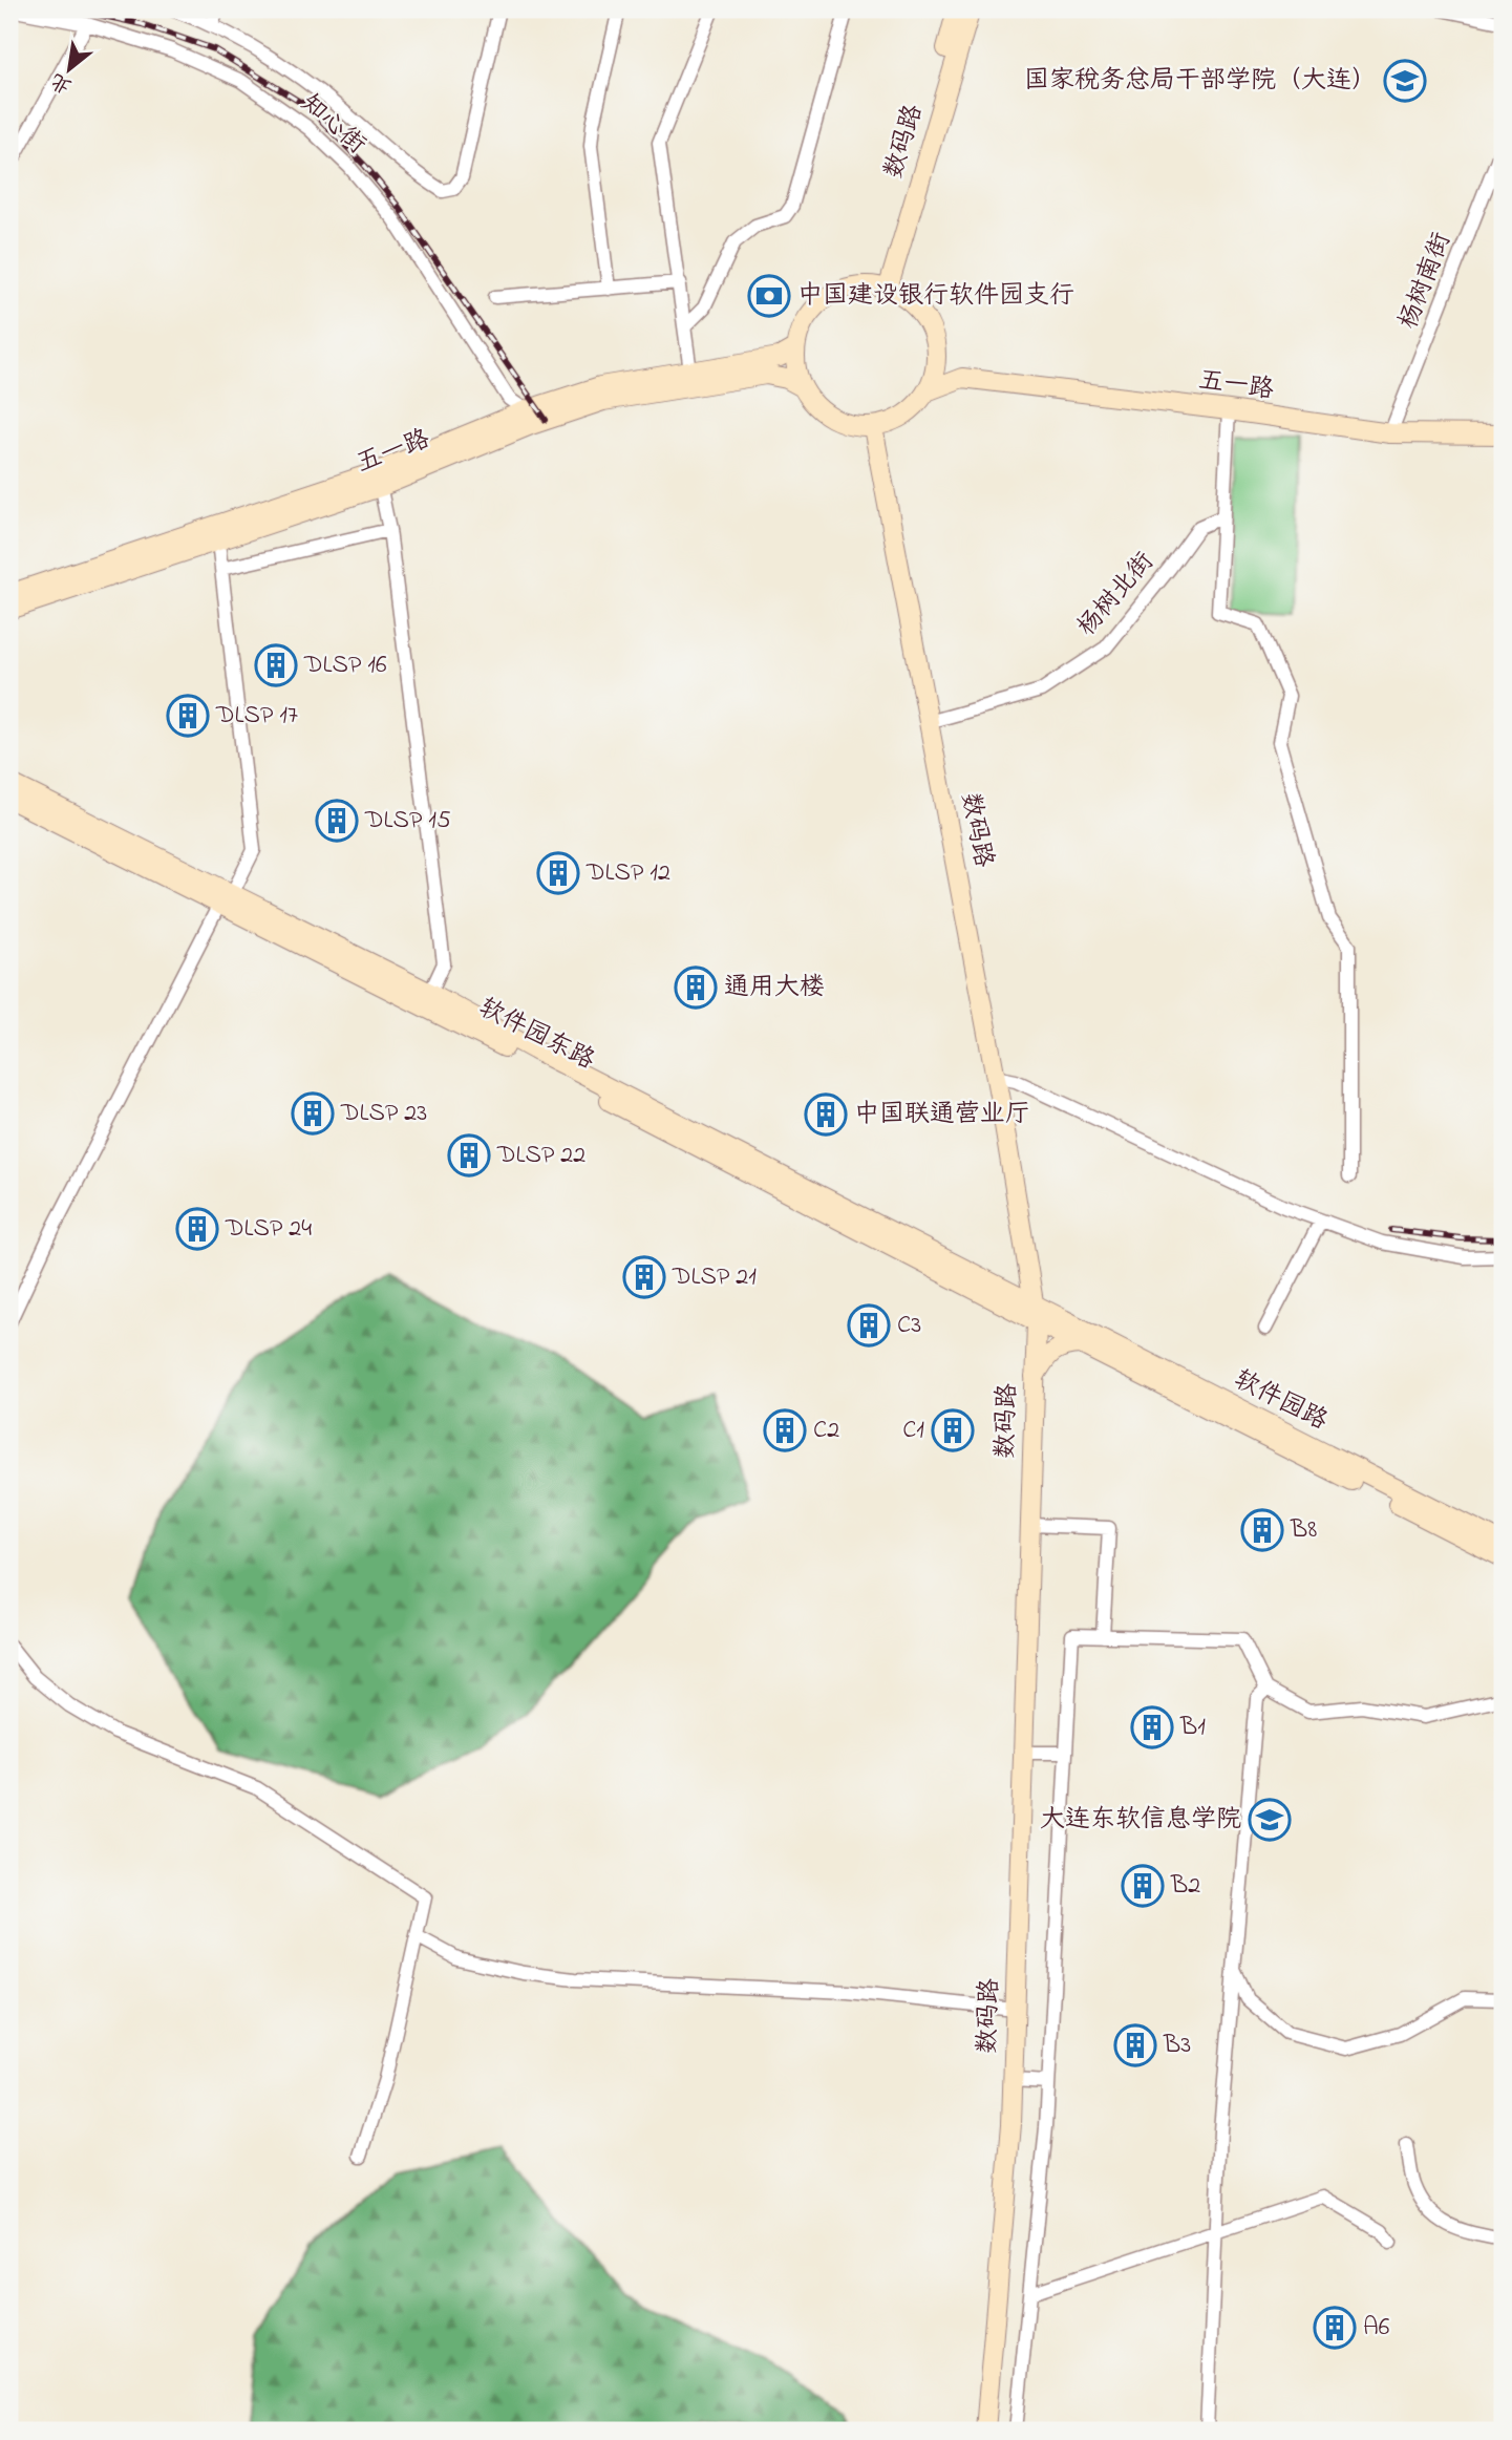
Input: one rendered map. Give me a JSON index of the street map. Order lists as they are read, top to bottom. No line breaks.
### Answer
{"streets":{"main road":["数码路","五一路","软件园东路","软件园路"],"street":["知心街","杨树南街","杨树北街"]},"crossings":[["知心街","五一路"],["数码路","五一路"],["数码路","杨树北街"],["数码路","软件园东路"],["数码路","软件园路"],["杨树南街","五一路"],["软件园东路","软件园路"]],"places":{"school or university":["国家税务总局干部学院（大连）","大连东软信息学院"],"bank":["中国建设银行软件园支行"],"building":["DLSP 16","DLSP 17","DLSP 15","DLSP 12","通用大楼","DLSP 23","中国联通营业厅","DLSP 22","DLSP 24","DLSP 21","C3","C2","C1","B8","B1","B2","B3","A6"]},"north":"bottom left"}
